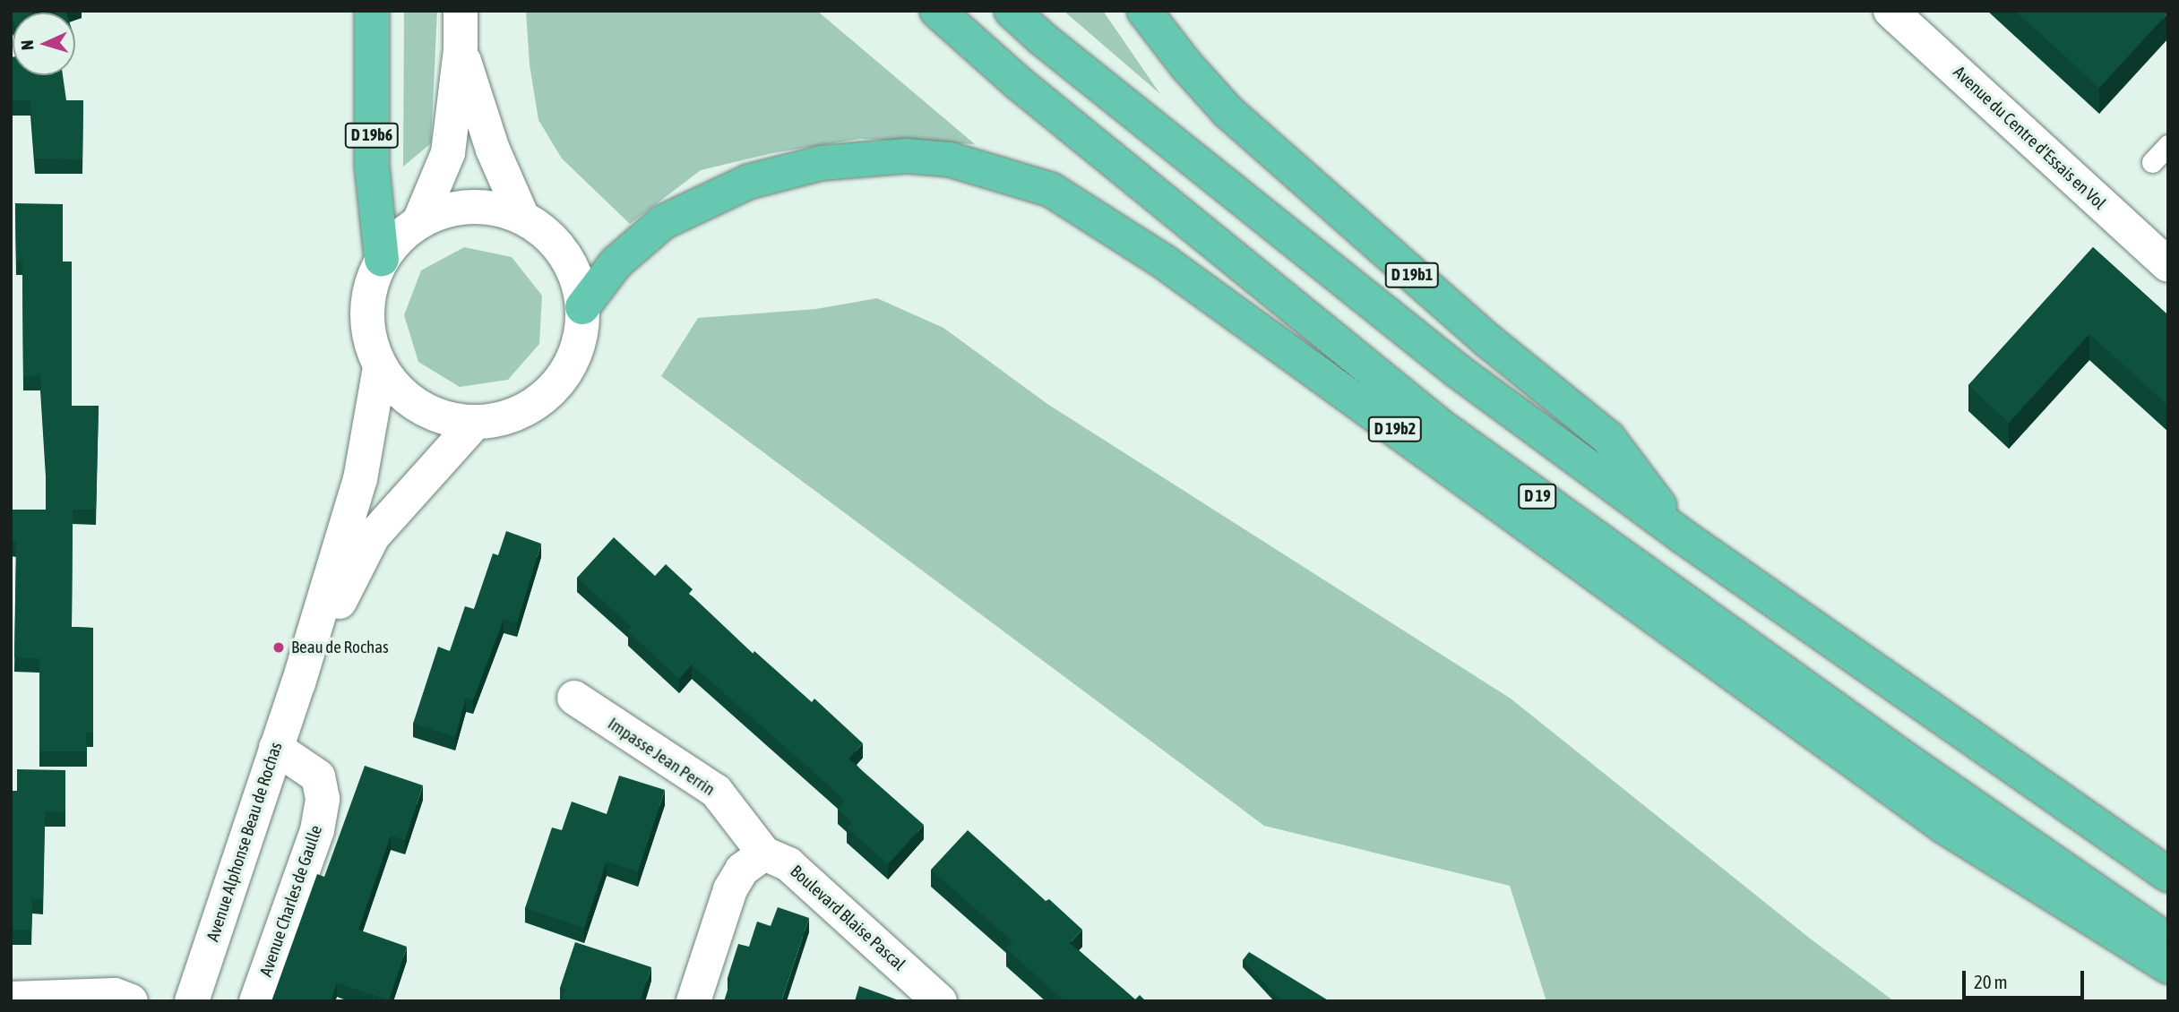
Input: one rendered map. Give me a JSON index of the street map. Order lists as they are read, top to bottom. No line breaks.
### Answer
{"streets":{"main road":["D 19b6","Avenue du Centre d'Essais en Vol","D 19b1","D 19b2","D 19","Impasse Jean Perrin","Avenue Alphonse Beau de Rochas","Avenue Charles de Gaulle","Boulevard Blaise Pascal"]},"crossings":[["D 19b6","D 19b2"],["D 19b6","Avenue Alphonse Beau de Rochas"],["D 19b2","Avenue Alphonse Beau de Rochas"],["Impasse Jean Perrin","Boulevard Blaise Pascal"],["Avenue Alphonse Beau de Rochas","Avenue Charles de Gaulle"]],"places":["Beau de Rochas"],"scale_bar":"20 m","north":"left"}
